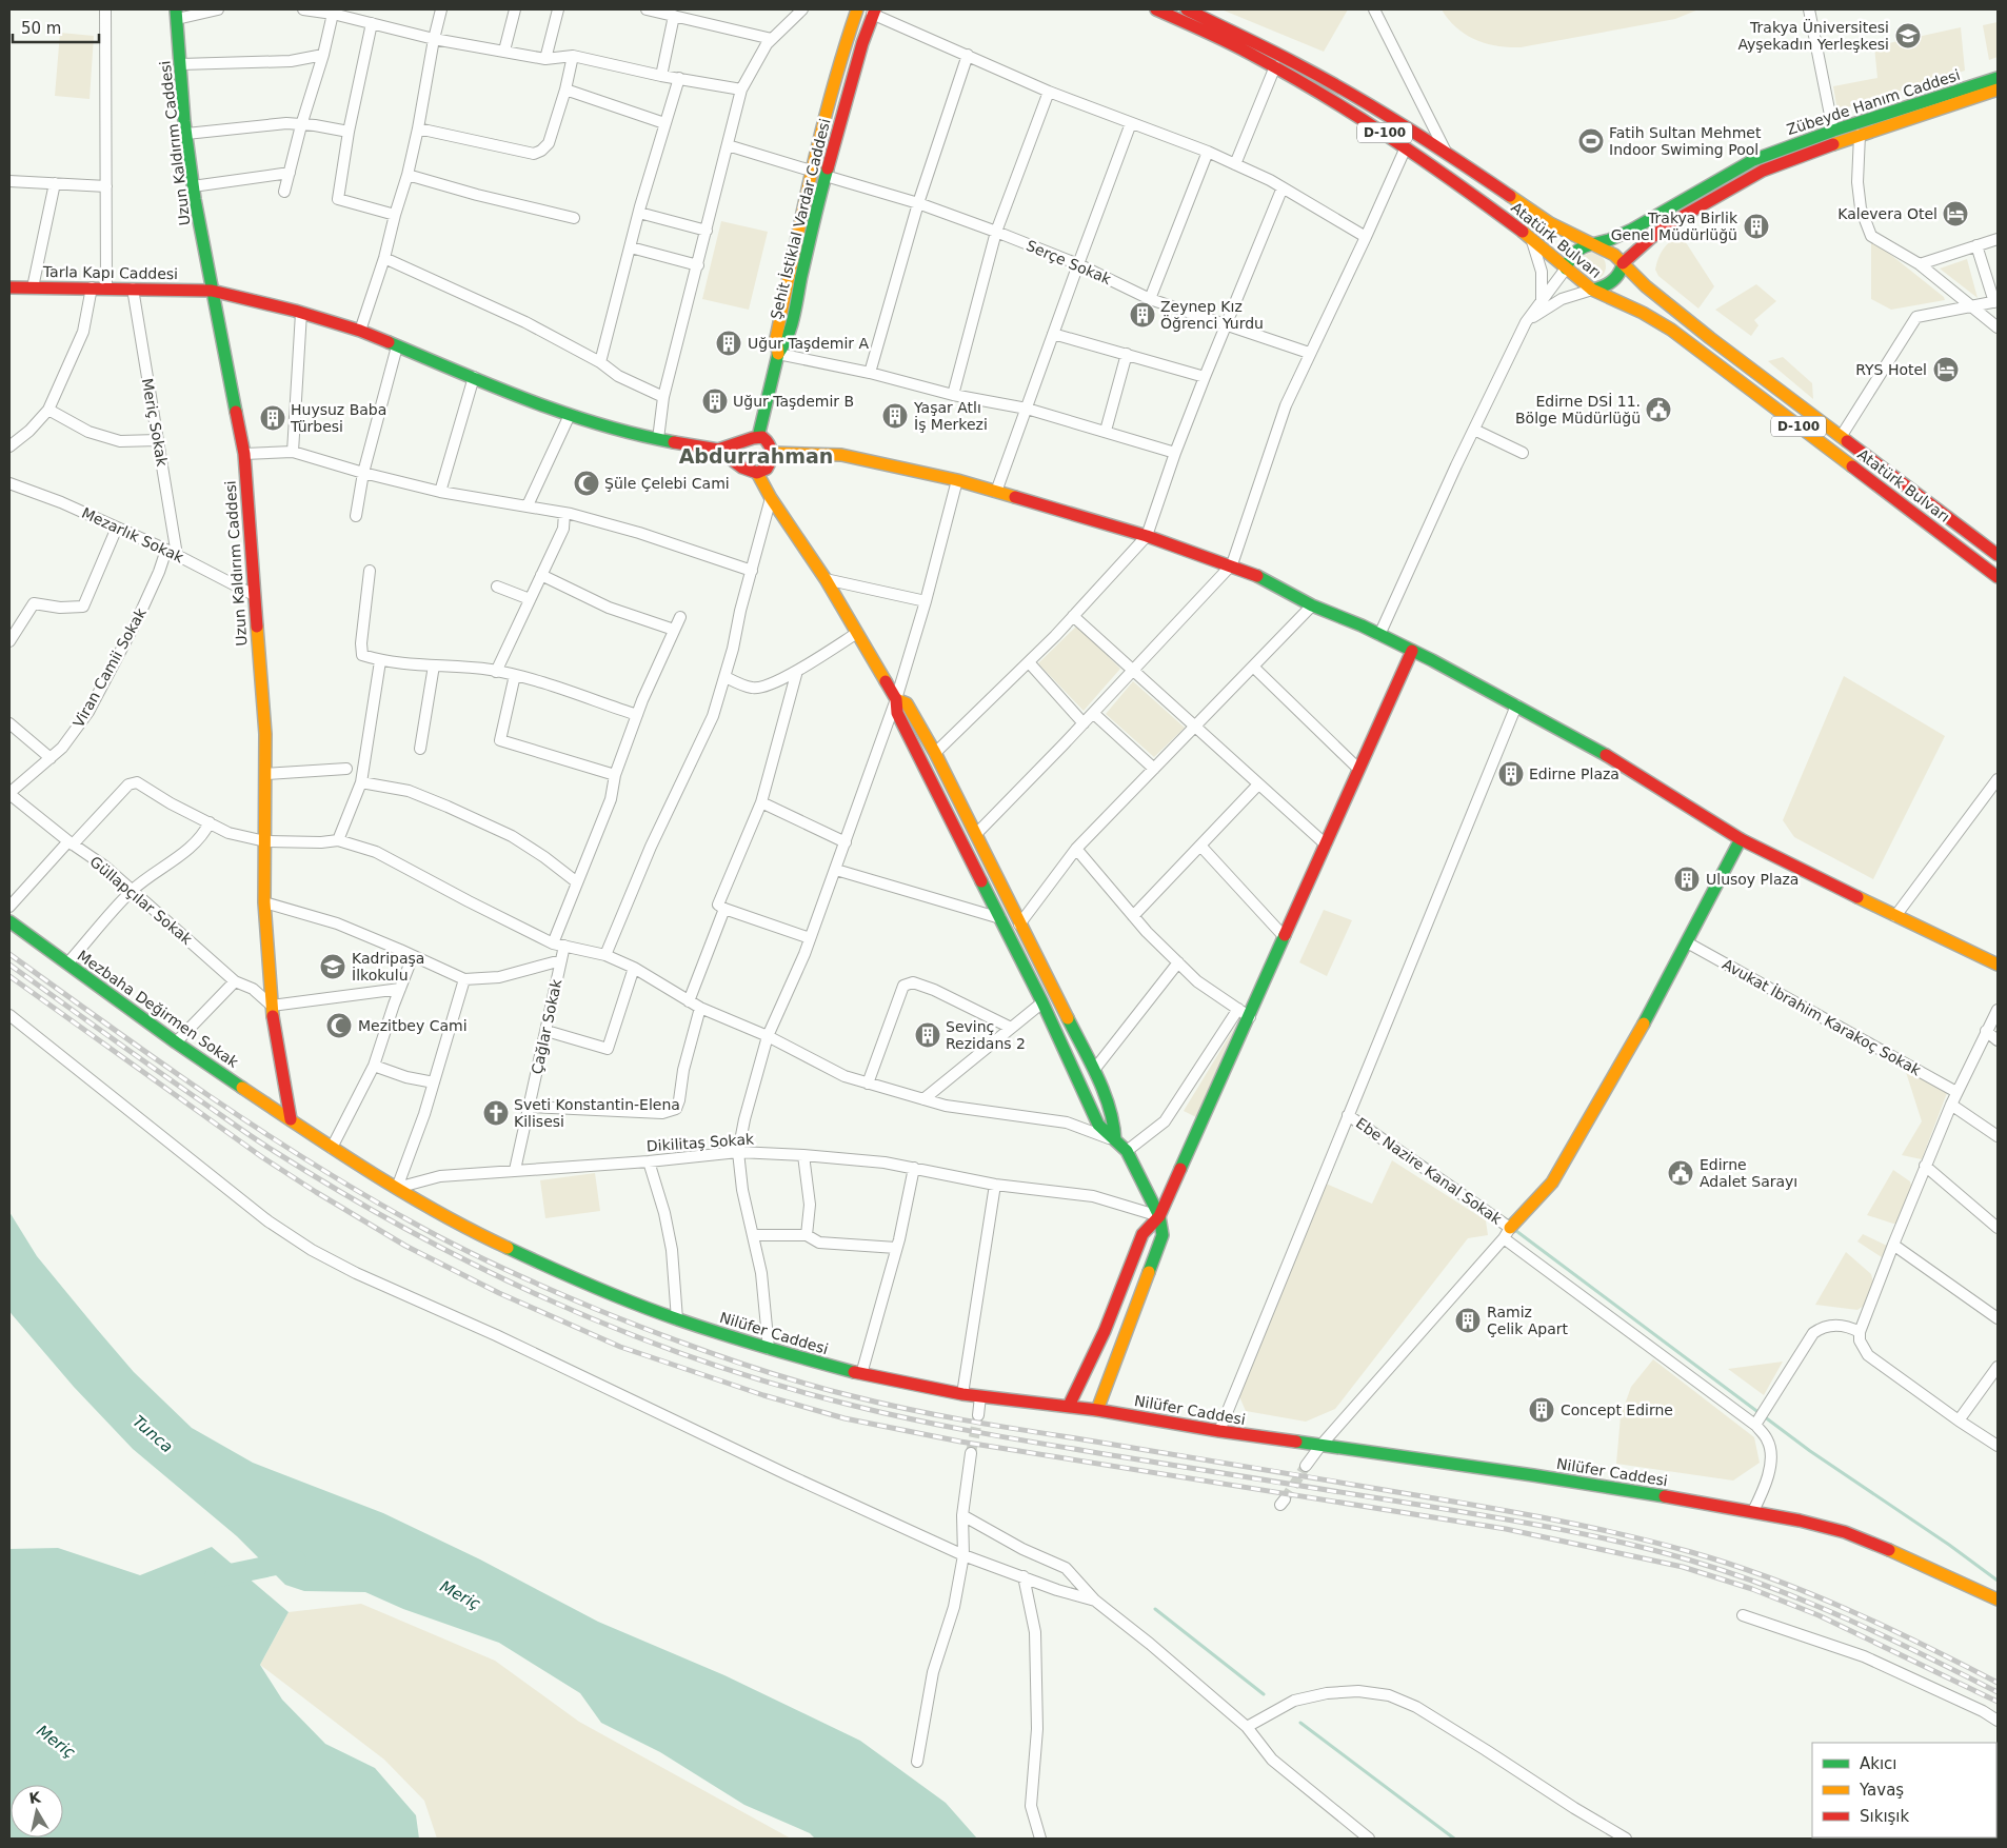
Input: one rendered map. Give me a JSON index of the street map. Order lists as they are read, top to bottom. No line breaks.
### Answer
{"streets":{"main road":["Zübeyde Hanım Caddesi","D-100","Uzun Kaldırım Caddesi","Şehit İstiklal Vardar Caddesi","Atatürk Bulvarı","Tarla Kapı Caddesi","Mezbaha Değirmen Sokak","Nilüfer Caddesi"],"street":["Serçe Sokak","Meriç Sokak","Mezarlık Sokak","Viran Camii Sokak","Güllapçılar Sokak","Avukat İbrahim Karakoç Sokak","Çağlar Sokak","Dikilitaş Sokak","Ebe Nazire Kanal Sokak"]},"crossings":[["Zübeyde Hanım Caddesi","Atatürk Bulvarı"],["Uzun Kaldırım Caddesi","Tarla Kapı Caddesi"],["Uzun Kaldırım Caddesi","Mezarlık Sokak"],["Uzun Kaldırım Caddesi","Güllapçılar Sokak"],["Uzun Kaldırım Caddesi","Mezbaha Değirmen Sokak"],["Şehit İstiklal Vardar Caddesi","Serçe Sokak"],["Tarla Kapı Caddesi","Meriç Sokak"],["Meriç Sokak","Mezarlık Sokak"],["Mezarlık Sokak","Viran Camii Sokak"],["Viran Camii Sokak","Güllapçılar Sokak"],["Çağlar Sokak","Dikilitaş Sokak"],["Dikilitaş Sokak","Nilüfer Caddesi"],["Ebe Nazire Kanal Sokak","Nilüfer Caddesi"]],"districts":["Abdurrahman"],"water":["Tunca","Meriç"],"places":{"school or university":["Trakya Üniversitesi Ayşekadın Yerleşkesi","Kadripaşa İlkokulu"],"sports":["Fatih Sultan Mehmet Indoor Swiming Pool"],"hotel":["Kalevera Otel","RYS Hotel"],"building":["Trakya Birlik Genel Müdürlüğü","Zeynep Kız Öğrenci Yurdu","Uğur Taşdemir A","Uğur Taşdemir B","Yaşar Atlı İş Merkezi","Huysuz Baba Türbesi","Edirne Plaza","Ulusoy Plaza","Sevinç Rezidans 2","Ramiz Çelik Apart","Concept Edirne"],"public building":["Edirne DSİ 11. Bölge Müdürlüğü","Edirne Adalet Sarayı"],"mosque":["Şüle Çelebi Cami","Mezitbey Cami"],"church":["Sveti Konstantin-Elena Kilisesi"]},"legend":["Akıcı","Yavaş","Sıkışık"],"scale_bar":"50 m","north":"top"}
